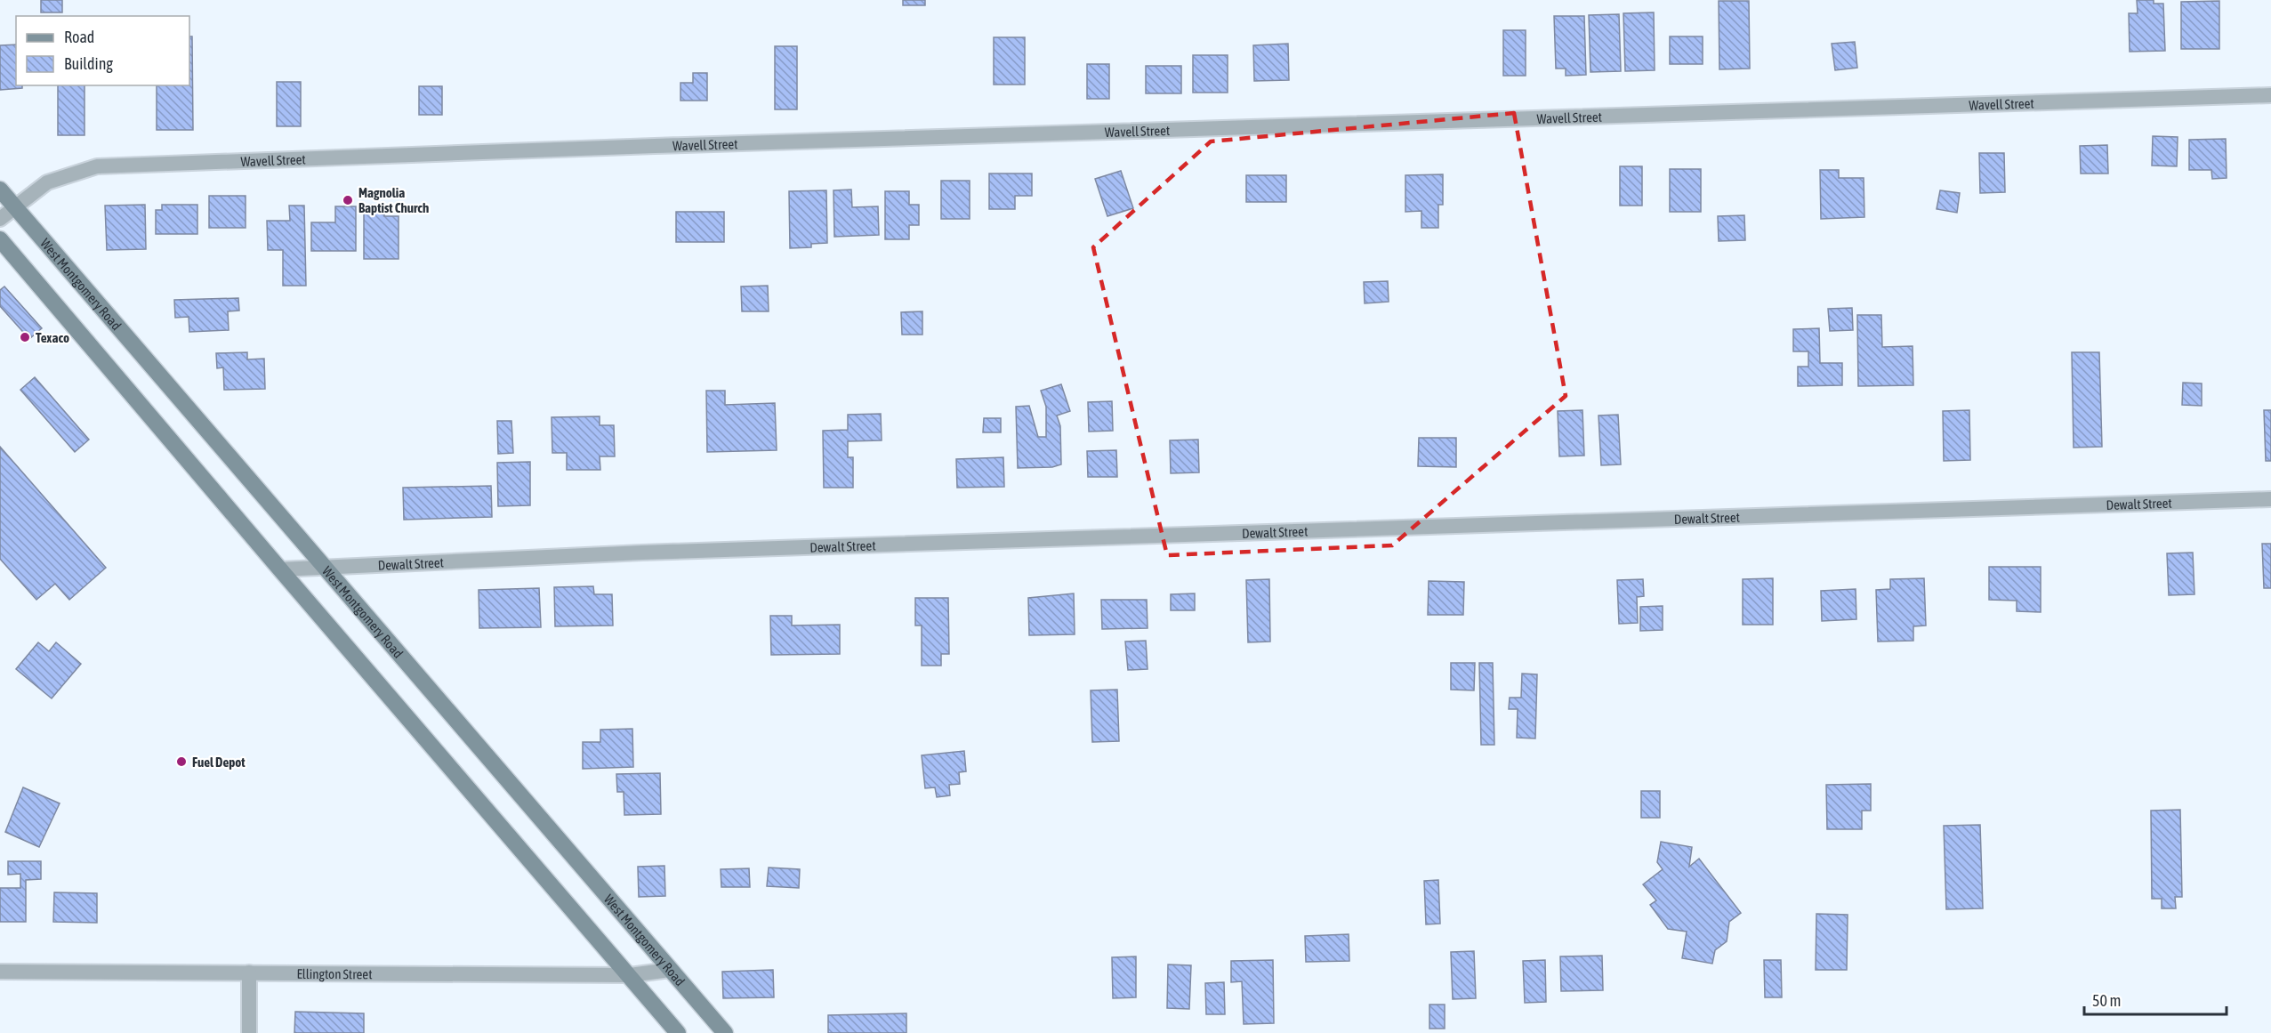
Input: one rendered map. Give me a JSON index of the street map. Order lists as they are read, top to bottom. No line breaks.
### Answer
{"streets":{"main road":["West Montgomery Road"],"street":["Wavell Street","Dewalt Street","Ellington Street"]},"crossings":[["Wavell Street","West Montgomery Road"],["West Montgomery Road","Dewalt Street"],["West Montgomery Road","Ellington Street"]],"places":["Magnolia Baptist Church","Texaco","Fuel Depot"],"legend":["Road","Building"],"scale_bar":"50 m"}
